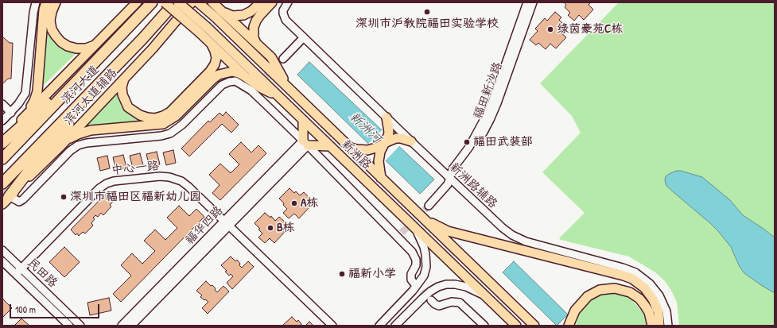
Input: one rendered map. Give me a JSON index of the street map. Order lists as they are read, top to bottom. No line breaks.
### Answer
{"streets":{"highway":["滨河大道"],"main road":["滨河大道辅路","新洲路"],"street":["福田新沙路","中心一路","新洲路辅路","福华四路","民田路"]},"crossings":[["福田新沙路","新洲路辅路"],["中心一路","福华四路"],["中心一路","民田路"]],"water":["新洲河"],"places":["深圳市沪教院福田实验学校","绿茵豪苑C栋","福田武装部","深圳市福田区福新幼儿园","A栋","B栋","福新小学"],"scale_bar":"100 m"}
